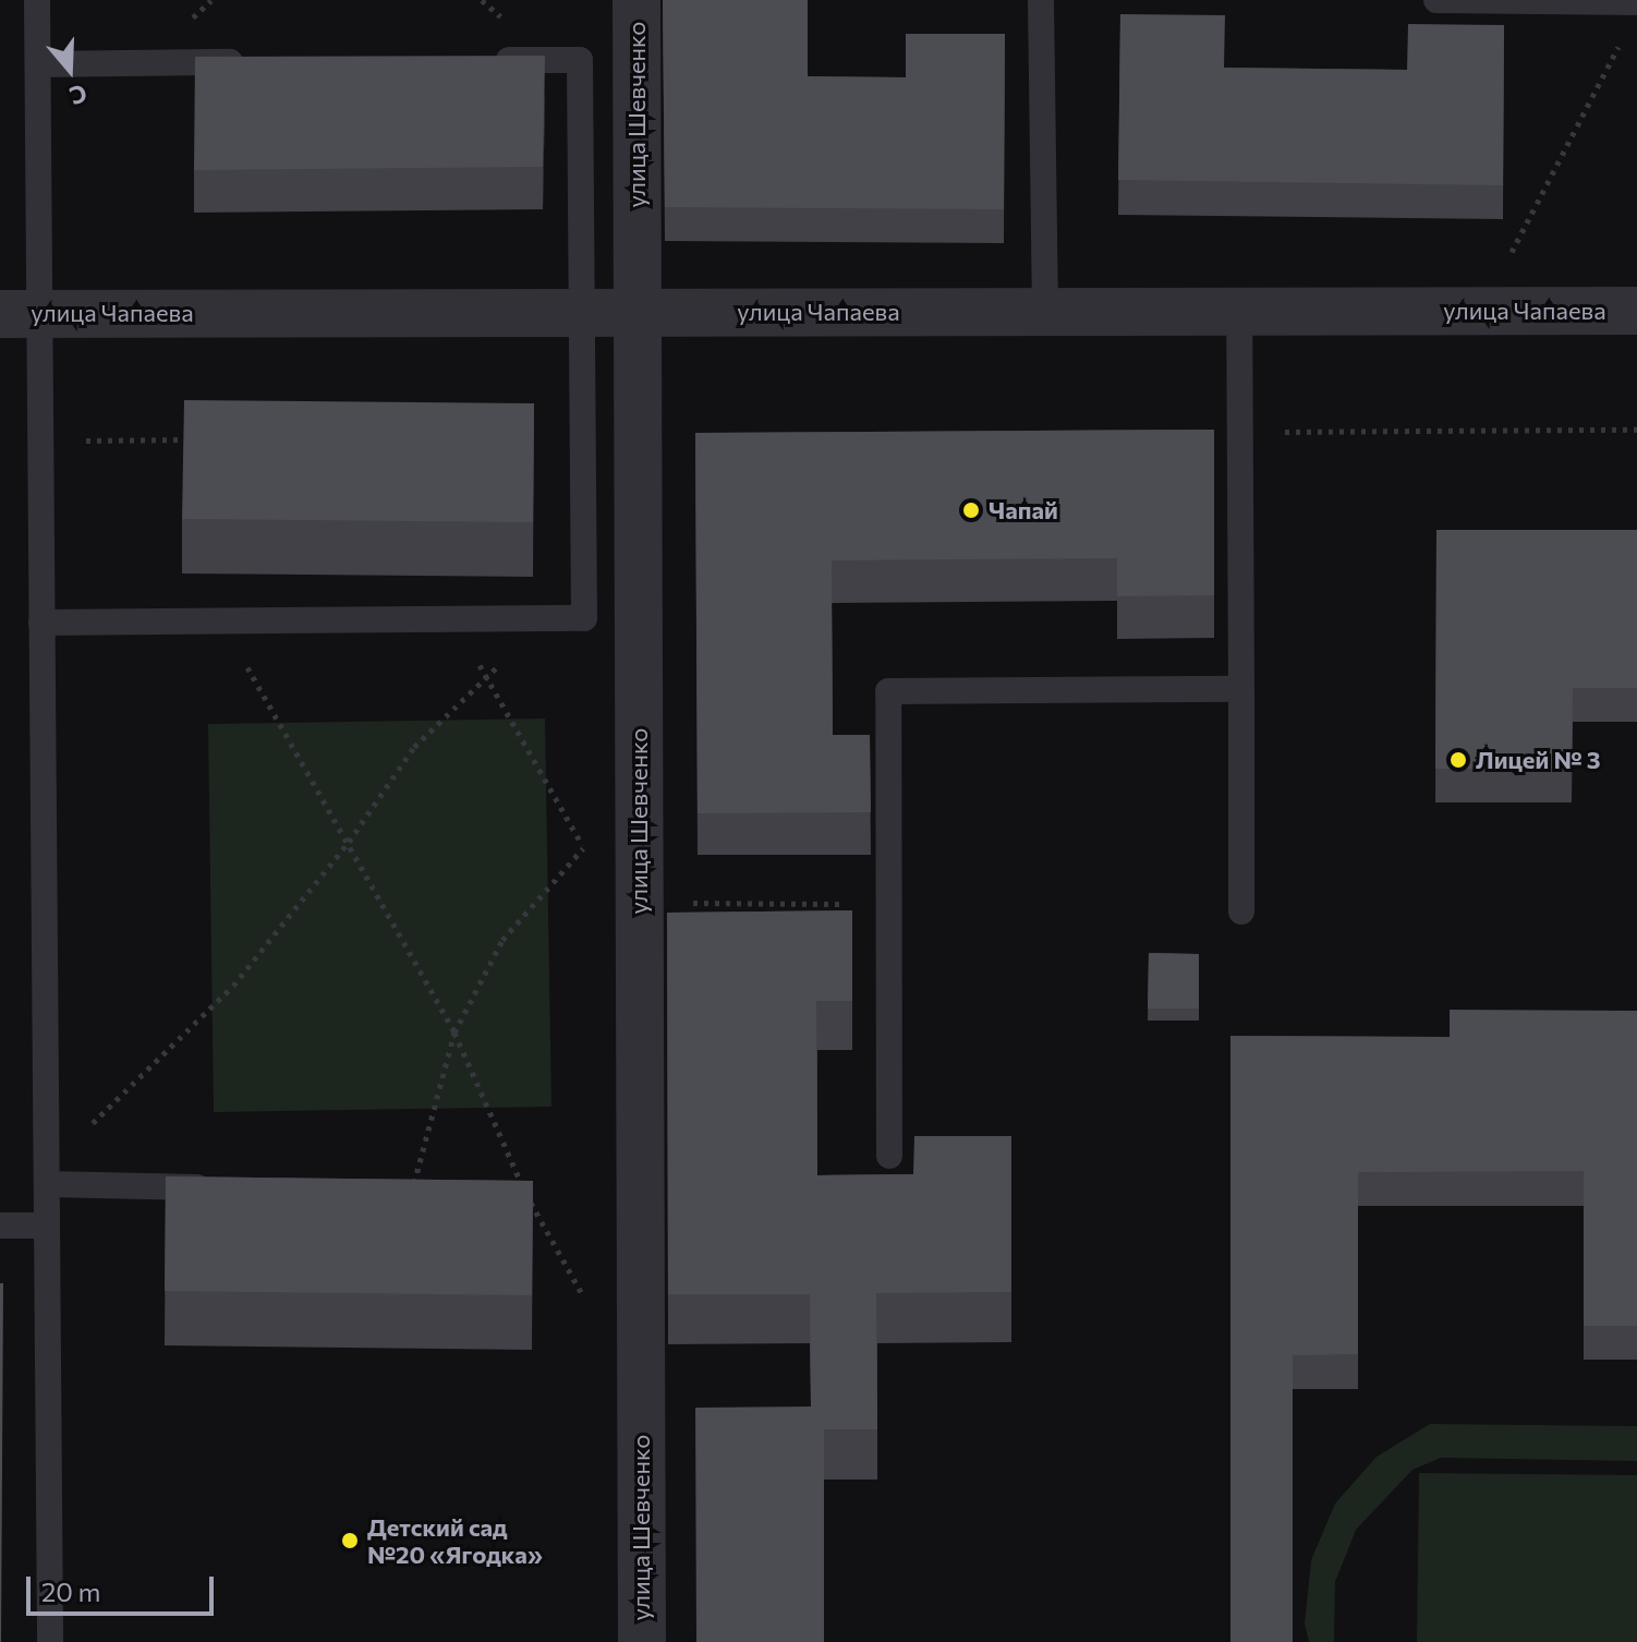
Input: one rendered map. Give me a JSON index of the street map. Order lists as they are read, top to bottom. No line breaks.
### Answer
{"streets":{"street":["улица Шевченко","улица Чапаева"]},"crossings":[["улица Шевченко","улица Чапаева"]],"places":["Чапай","Лицей № 3","Детский сад №20 «Ягодка»"],"scale_bar":"20 m","north":"bottom"}
